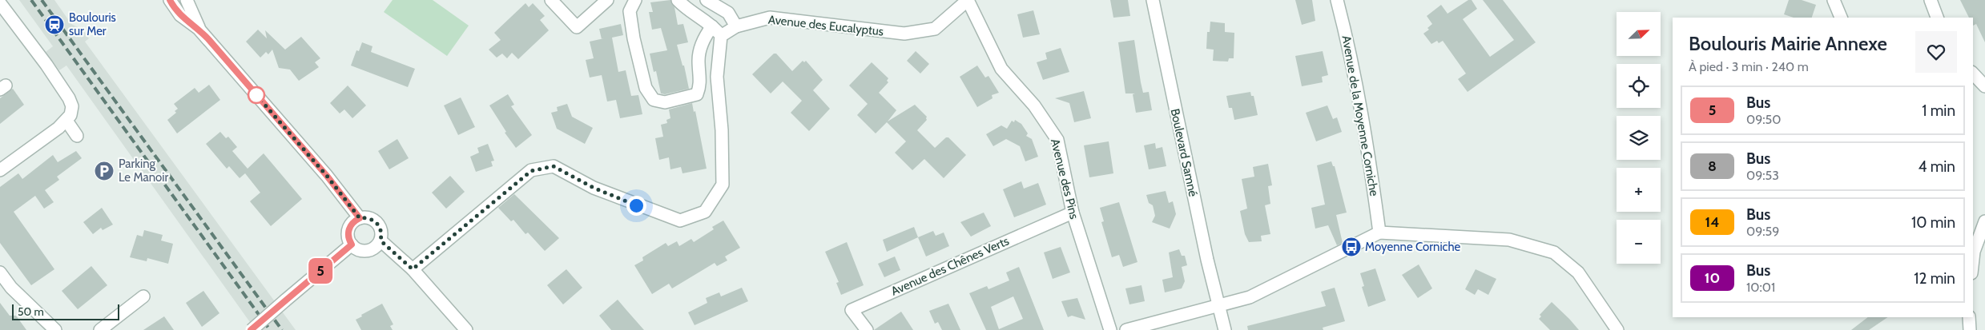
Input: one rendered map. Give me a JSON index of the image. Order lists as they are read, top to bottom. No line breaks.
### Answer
{"streets":{"street":["Avenue des Eucalyptus","Avenue de la Moyenne Corniche","Boulevard Samné","Avenue des Pins","Avenue des Chênes Verts"]},"crossings":[["Avenue des Eucalyptus","Avenue des Pins"],["Avenue des Pins","Avenue des Chênes Verts"]],"places":{"station":["Boulouris sur Mer"],"parking":["Parking Le Manoir"],"bus stop":["Moyenne Corniche"]},"lines":["bus line 5"],"scale_bar":"50 m","north":"top right","page":{"on_map":"5","map_buttons":["+","−"],"heading":["Boulouris Mairie Annexe","À pied · 3 min · 240 m"],"list":[{"mark":"5","name":"Bus","note":"09:50","value":"1 min"},{"mark":"8","name":"Bus","note":"09:53","value":"4 min"},{"mark":"14","name":"Bus","note":"09:59","value":"10 min"},{"mark":"10","name":"Bus","note":"10:01","value":"12 min"}],"scale":"50 m"}}
